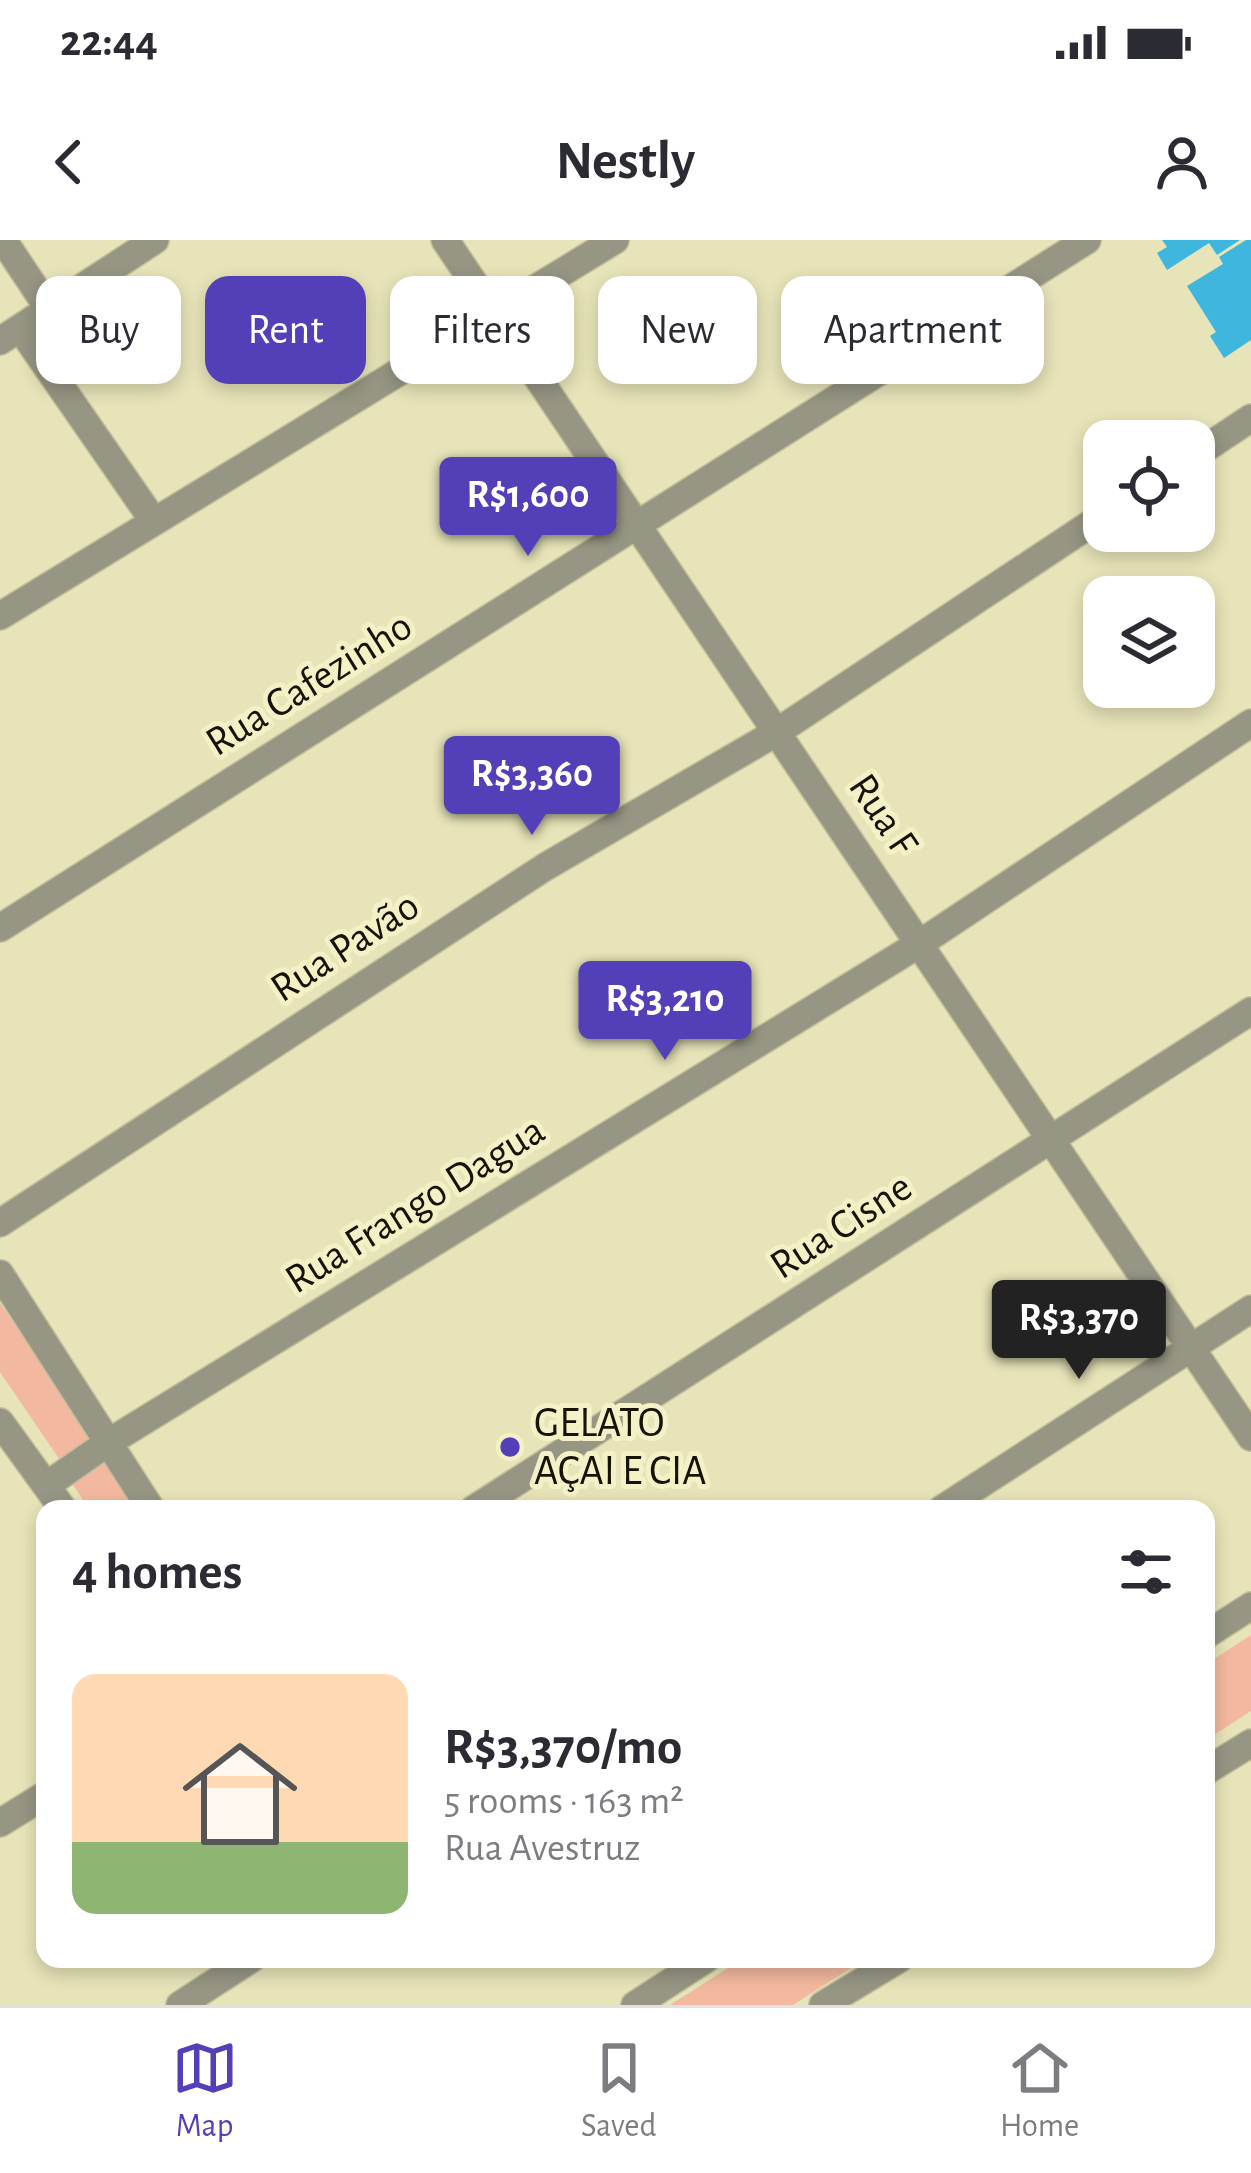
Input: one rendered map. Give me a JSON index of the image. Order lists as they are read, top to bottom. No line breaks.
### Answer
{"streets":{"street":["Rua Cafezinho","Rua F","Rua Pavão","Rua Frango Dagua","Rua Cisne"]},"crossings":[["Rua Cafezinho","Rua F"],["Rua F","Rua Pavão"],["Rua F","Rua Frango Dagua"],["Rua F","Rua Cisne"]],"places":["GELATO AÇAI E CIA"],"page":{"status":"22:44","header":"Nestly","chip":["Buy","Rent","Filters","New","Apartment"],"price":["R$1,600","R$3,360","R$3,210","R$3,370"],"heading":"4 homes","list":[{"name":"R$3,370/mo","note":"5 rooms · 163 m² · Rua Avestruz"}],"tabs":["Map","Saved","Home"]}}
